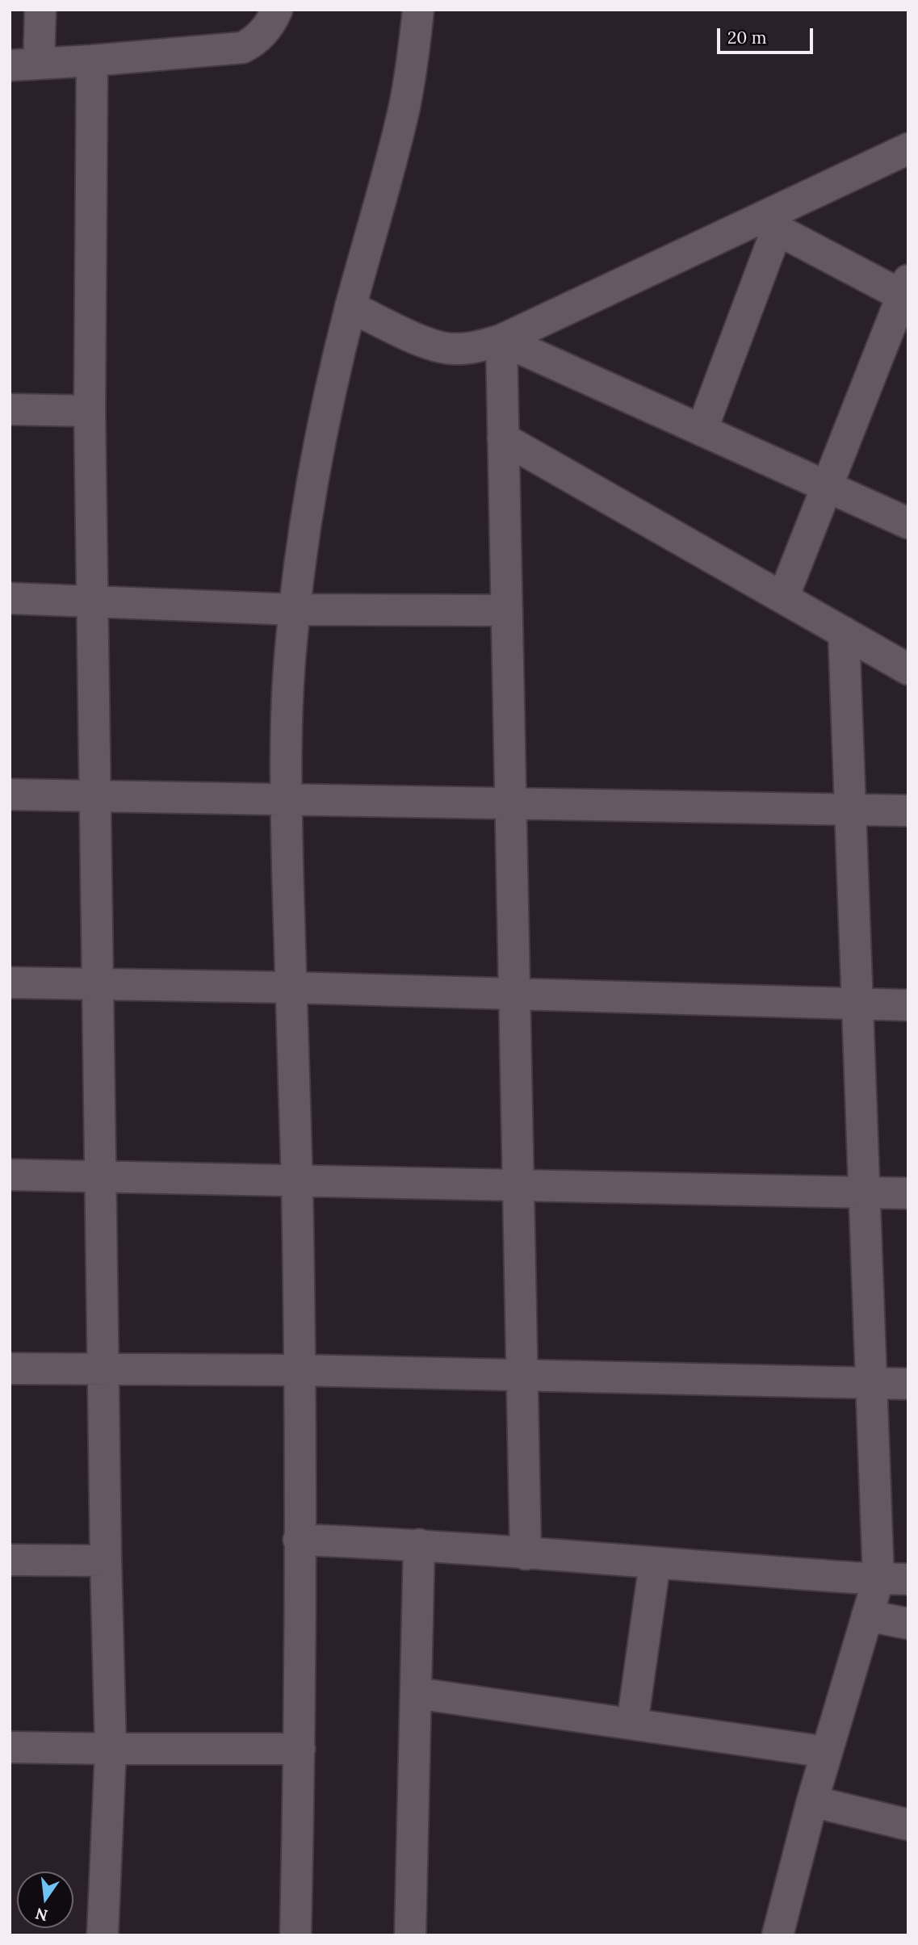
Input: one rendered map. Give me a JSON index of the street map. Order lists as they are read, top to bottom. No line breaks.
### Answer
{"scale_bar":"20 m","north":"bottom"}
